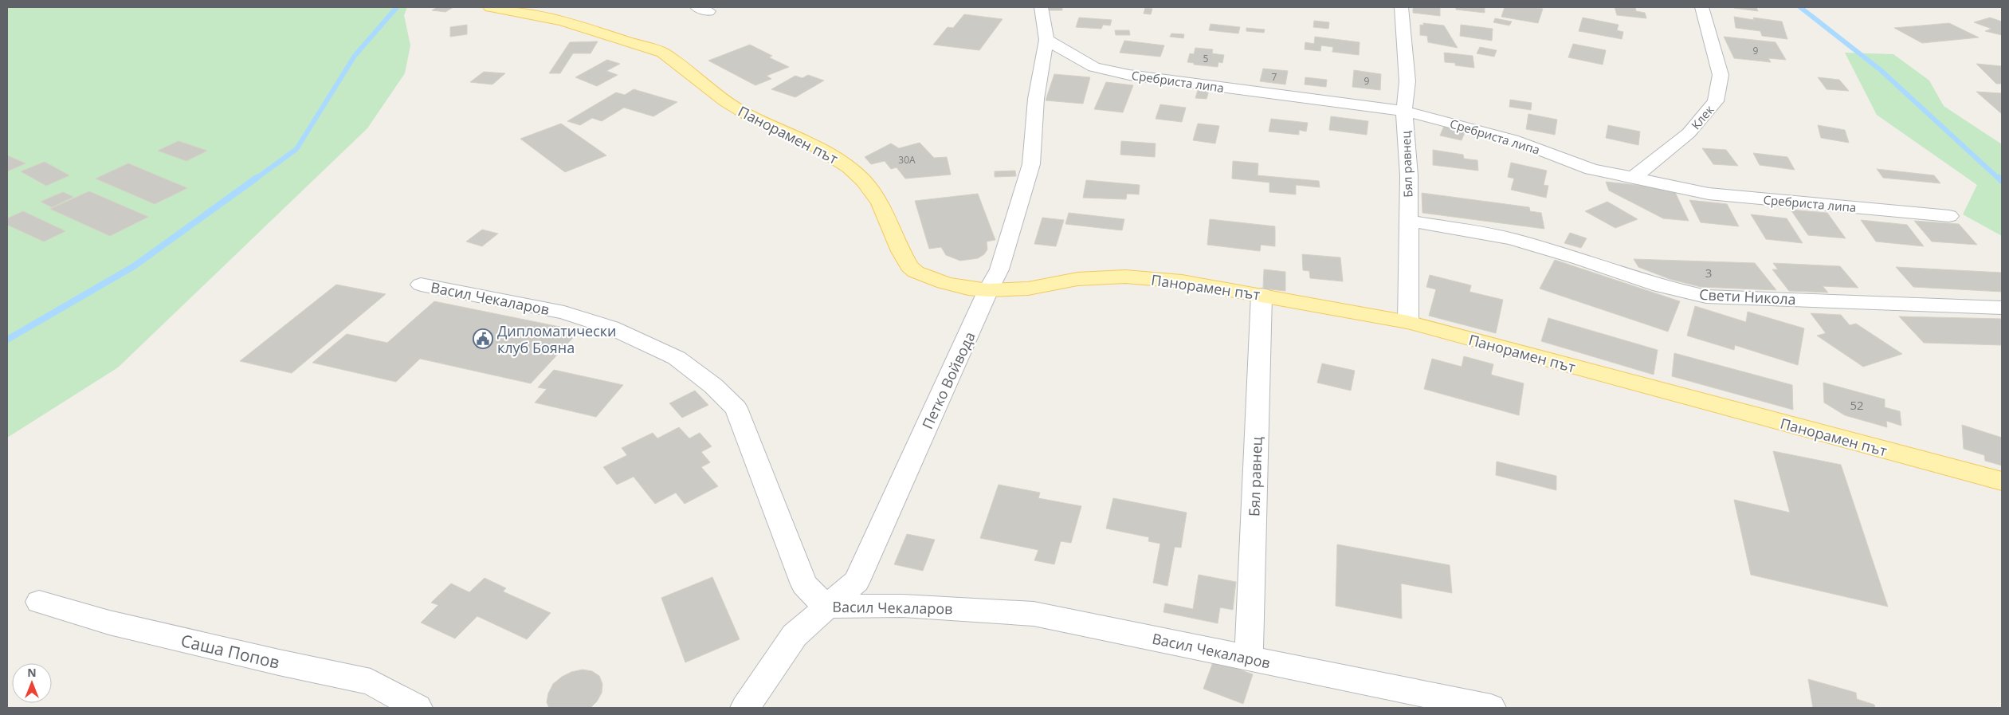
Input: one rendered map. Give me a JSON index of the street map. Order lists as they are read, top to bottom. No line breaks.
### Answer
{"streets":{"main road":["Панорамен път"],"street":["Сребриста липа","Клек","Бял равнец","Свети Никола","Васил Чекаларов","Петко Войвода","Саша Попов"]},"crossings":[["Сребриста липа","Клек"],["Сребриста липа","Бял равнец"],["Сребриста липа","Петко Войвода"],["Панорамен път","Бял равнец"],["Панорамен път","Петко Войвода"],["Бял равнец","Свети Никола"],["Бял равнец","Васил Чекаларов"],["Васил Чекаларов","Петко Войвода"]],"places":{"public building":["Дипломатически клуб Бояна"]},"house_numbers":["9","5","7","9","30А","3","52"],"north":"top"}
